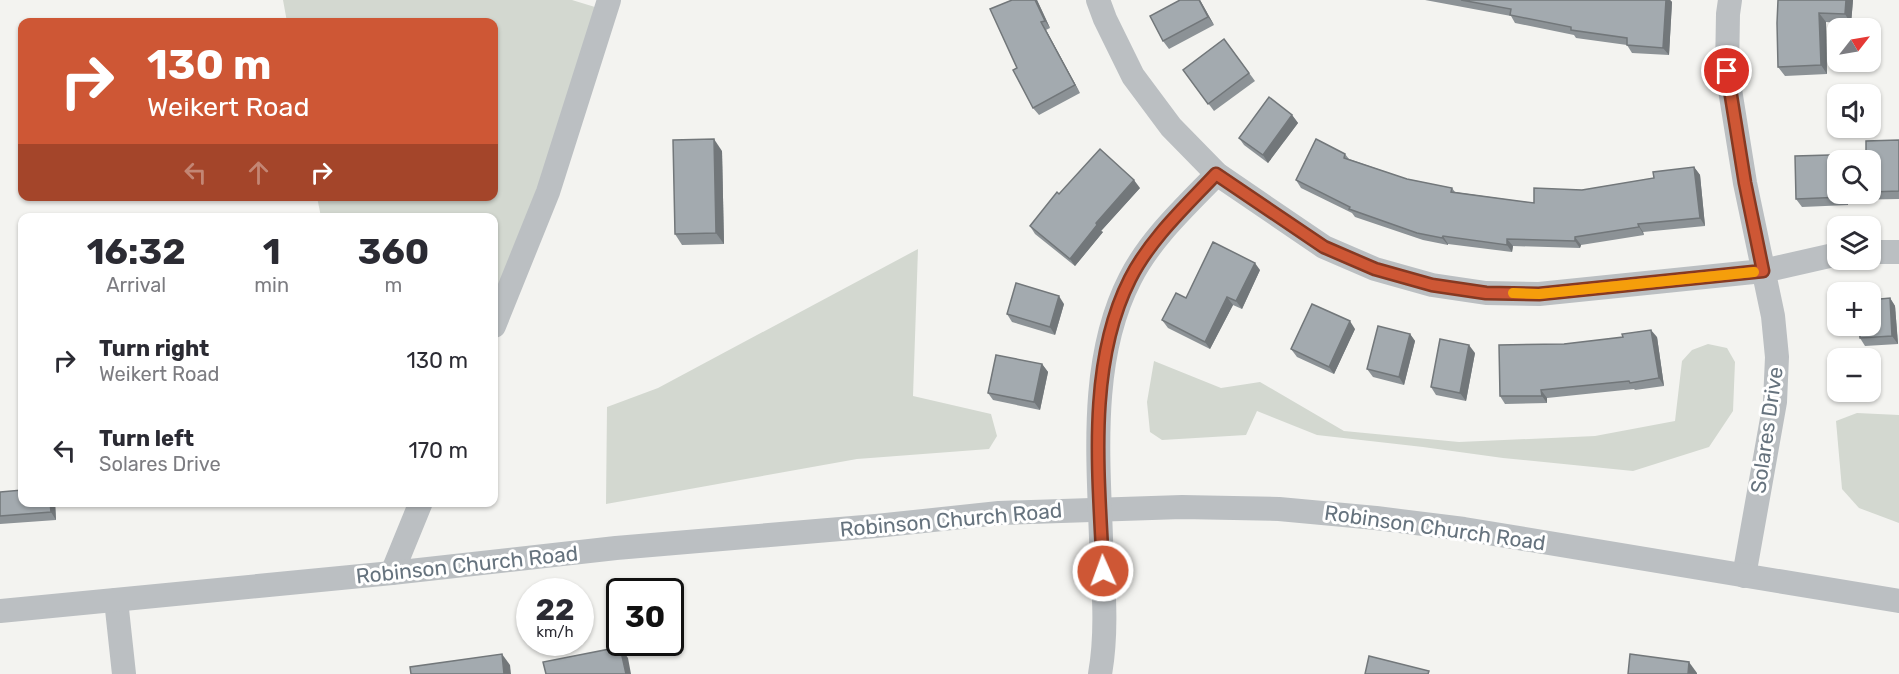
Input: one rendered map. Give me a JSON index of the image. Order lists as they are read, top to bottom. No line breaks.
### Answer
{"streets":{"street":["Solares Drive","Robinson Church Road"]},"crossings":[["Solares Drive","Robinson Church Road"]],"north":"top right","page":{"map_buttons":["+","−"],"turn":["130 m","Weikert Road"],"eta":["16:32","Arrival","1","min","360","m"],"list":[{"name":"Turn right","note":"Weikert Road","value":"130 m"},{"name":"Turn left","note":"Solares Drive","value":"170 m"}],"speed":"22 km/h","limit":"30"}}
